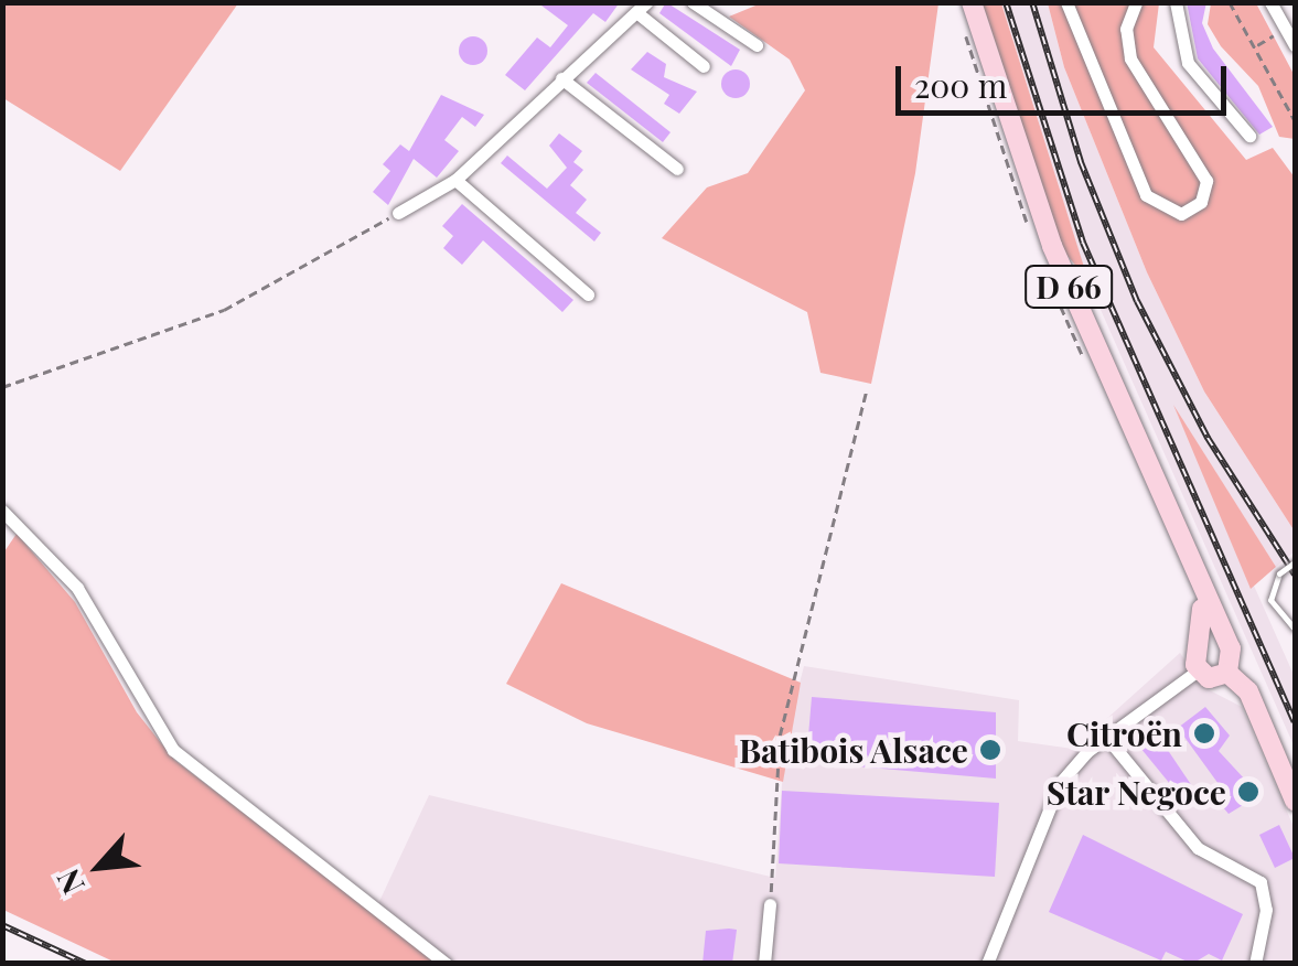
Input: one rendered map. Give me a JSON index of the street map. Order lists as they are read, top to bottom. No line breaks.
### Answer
{"streets":{"main road":["D 66"]},"places":["Citroën","Batibois Alsace","Star Negoce"],"scale_bar":"200 m","north":"bottom left"}
